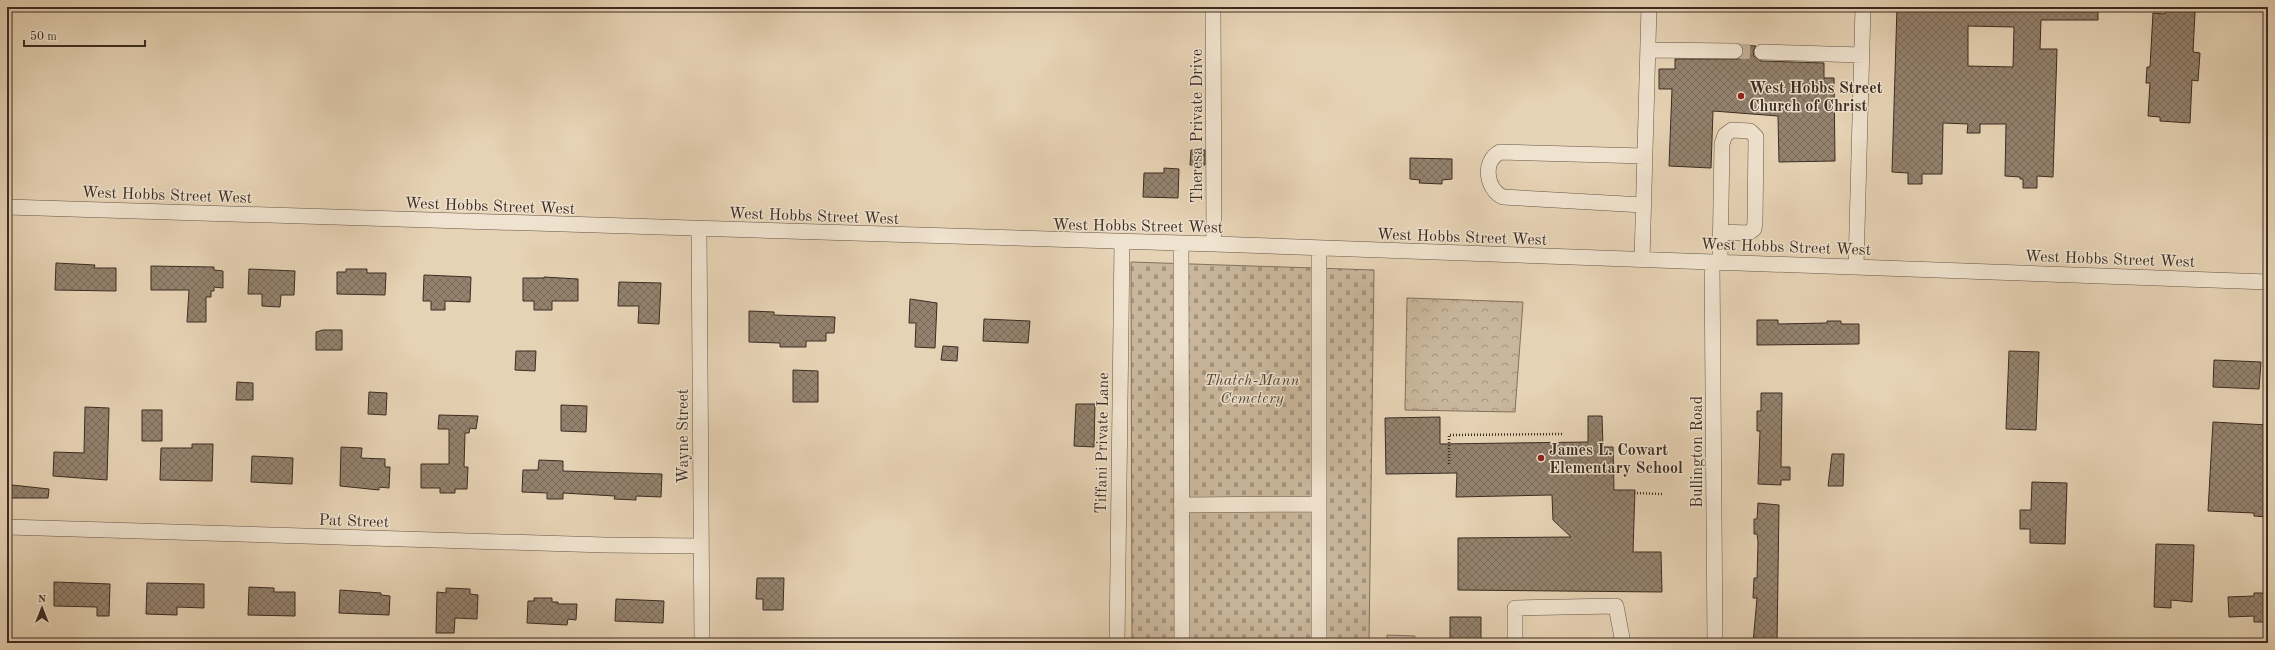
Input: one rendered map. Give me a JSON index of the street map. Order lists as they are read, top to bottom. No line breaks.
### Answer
{"streets":{"street":["Theresa Private Drive","West Hobbs Street West","Wayne Street","Tiffani Private Lane","Bullington Road","Pat Street"]},"crossings":[["Theresa Private Drive","West Hobbs Street West"],["West Hobbs Street West","Wayne Street"],["West Hobbs Street West","Tiffani Private Lane"],["West Hobbs Street West","Bullington Road"],["Wayne Street","Pat Street"]],"parks":["Thatch-Mann Cemetery"],"places":["West Hobbs Street Church of Christ","James L. Cowart Elementary School"],"scale_bar":"50 m","north":"top"}
